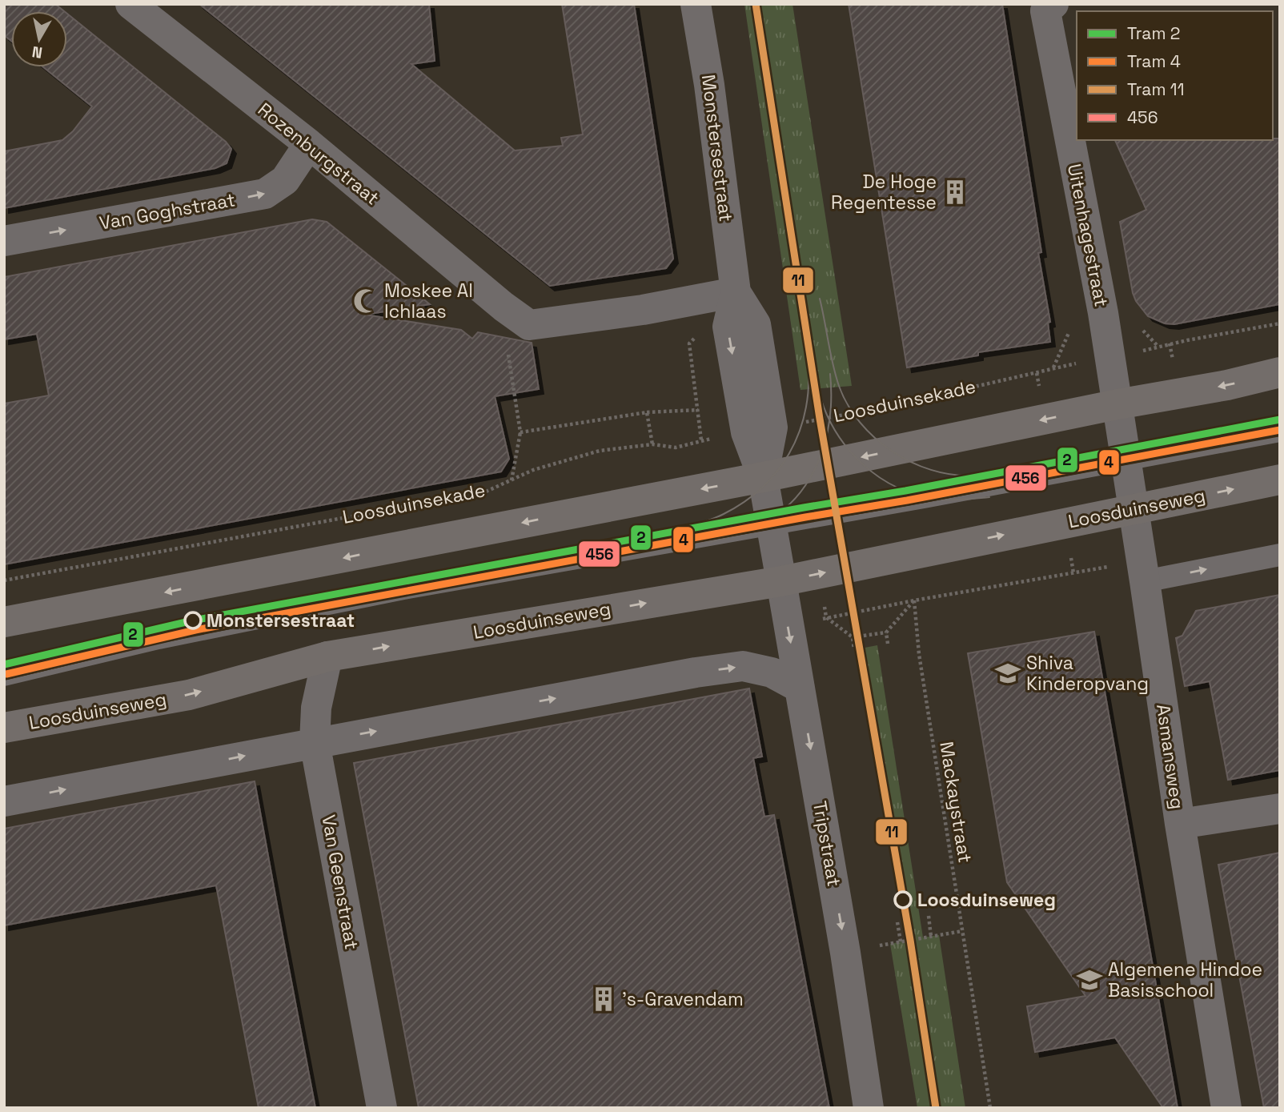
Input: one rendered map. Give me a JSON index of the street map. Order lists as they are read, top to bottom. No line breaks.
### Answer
{"streets":{"main road":["Loosduinseweg"],"street":["Monstersestraat","Rozenburgstraat","Van Goghstraat","Uitenhagestraat","Asmansweg","Tripstraat","Van Geenstraat"],"path":["Loosduinsekade","Mackaystraat"]},"crossings":[["Monstersestraat","Loosduinsekade"],["Monstersestraat","Loosduinseweg"],["Monstersestraat","Tripstraat"],["Rozenburgstraat","Van Goghstraat"],["Uitenhagestraat","Loosduinsekade"],["Uitenhagestraat","Asmansweg"],["Loosduinseweg","Asmansweg"],["Loosduinseweg","Tripstraat"],["Loosduinseweg","Van Geenstraat"]],"one_way":["Van Goghstraat","Tripstraat"],"places":{"building":["De Hoge Regentesse","'s-Gravendam"],"mosque":["Moskee Al Ichlaas"],"other":["Monstersestraat","Loosduinseweg"],"school or university":["Shiva Kinderopvang","Algemene Hindoe Basisschool"]},"lines":["tram line 11","tram line 2","tram line 4","transit line 456"],"legend":["Tram 2","Tram 4","Tram 11","456"],"north":"bottom"}
